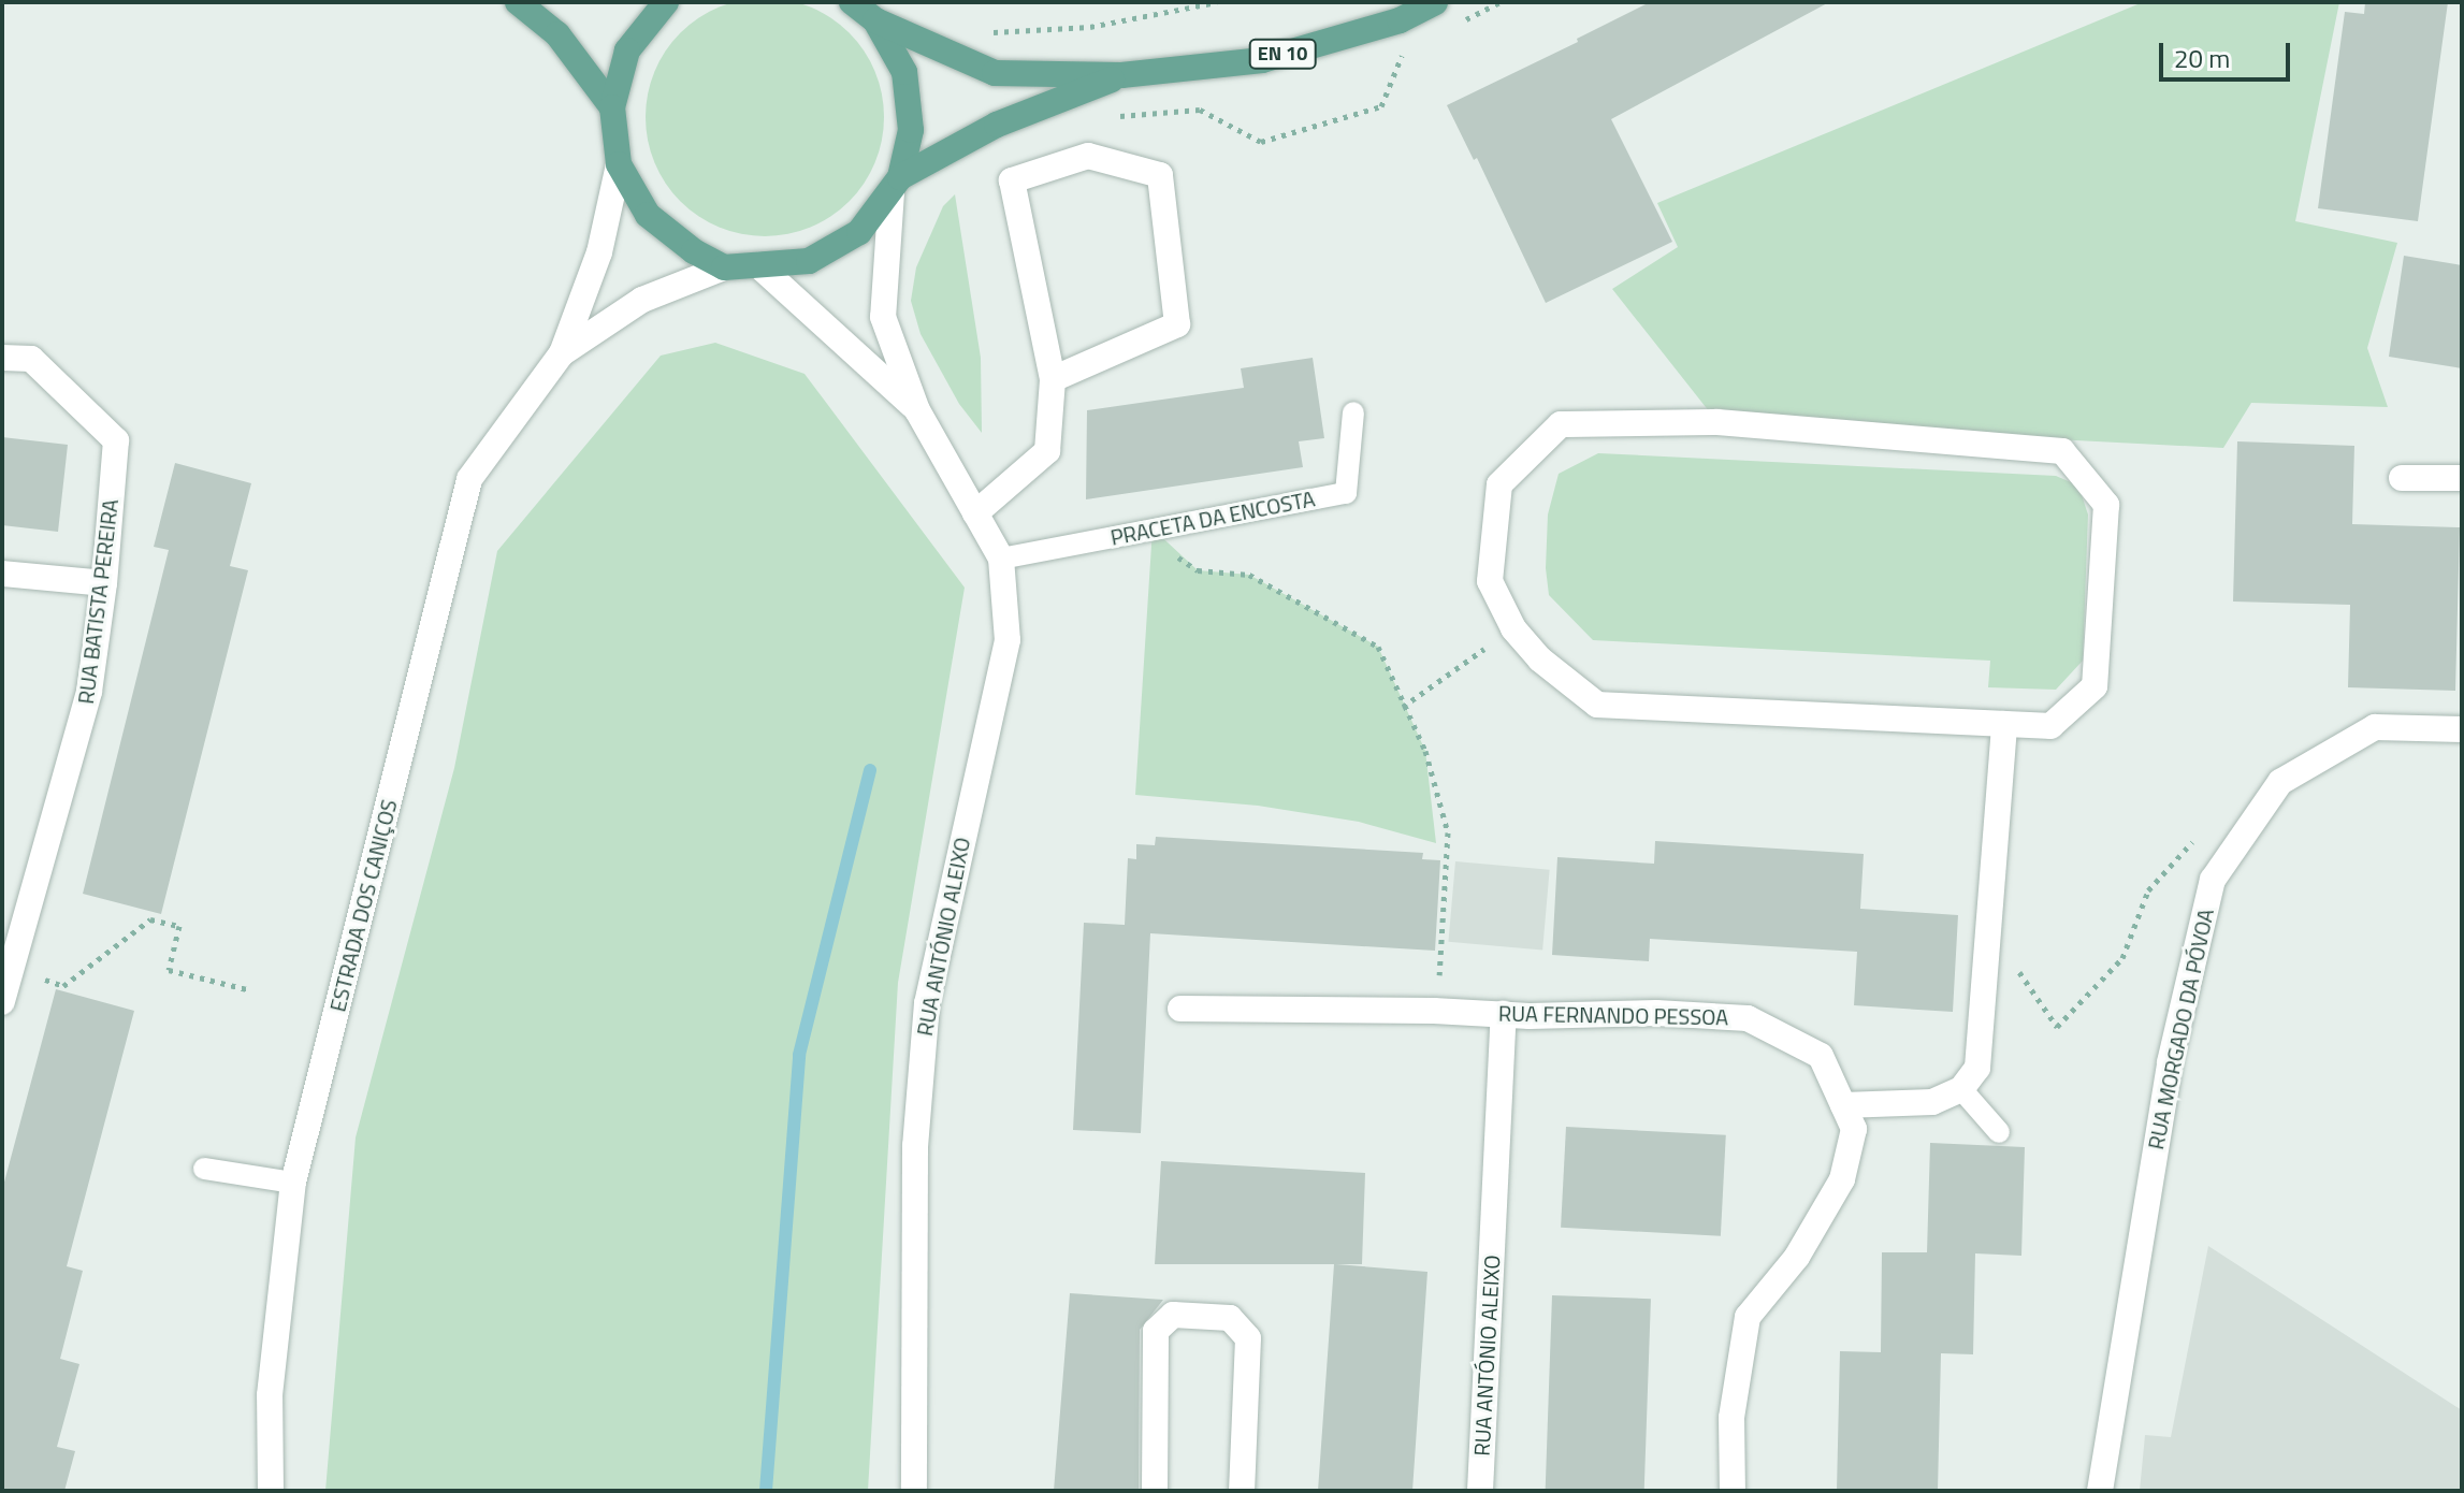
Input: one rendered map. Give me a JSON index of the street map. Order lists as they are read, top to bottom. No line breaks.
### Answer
{"streets":{"main road":["EN 10"],"street":["RUA BATISTA PEREIRA","ESTRADA DOS CANIÇOS","RUA ANTÓNIO ALEIXO","RUA FERNANDO PESSOA","RUA MORGADO DA PÓVOA"],"lane":["PRACETA DA ENCOSTA"]},"crossings":[["PRACETA DA ENCOSTA","RUA ANTÓNIO ALEIXO"],["RUA ANTÓNIO ALEIXO","RUA FERNANDO PESSOA"]],"scale_bar":"20 m"}
